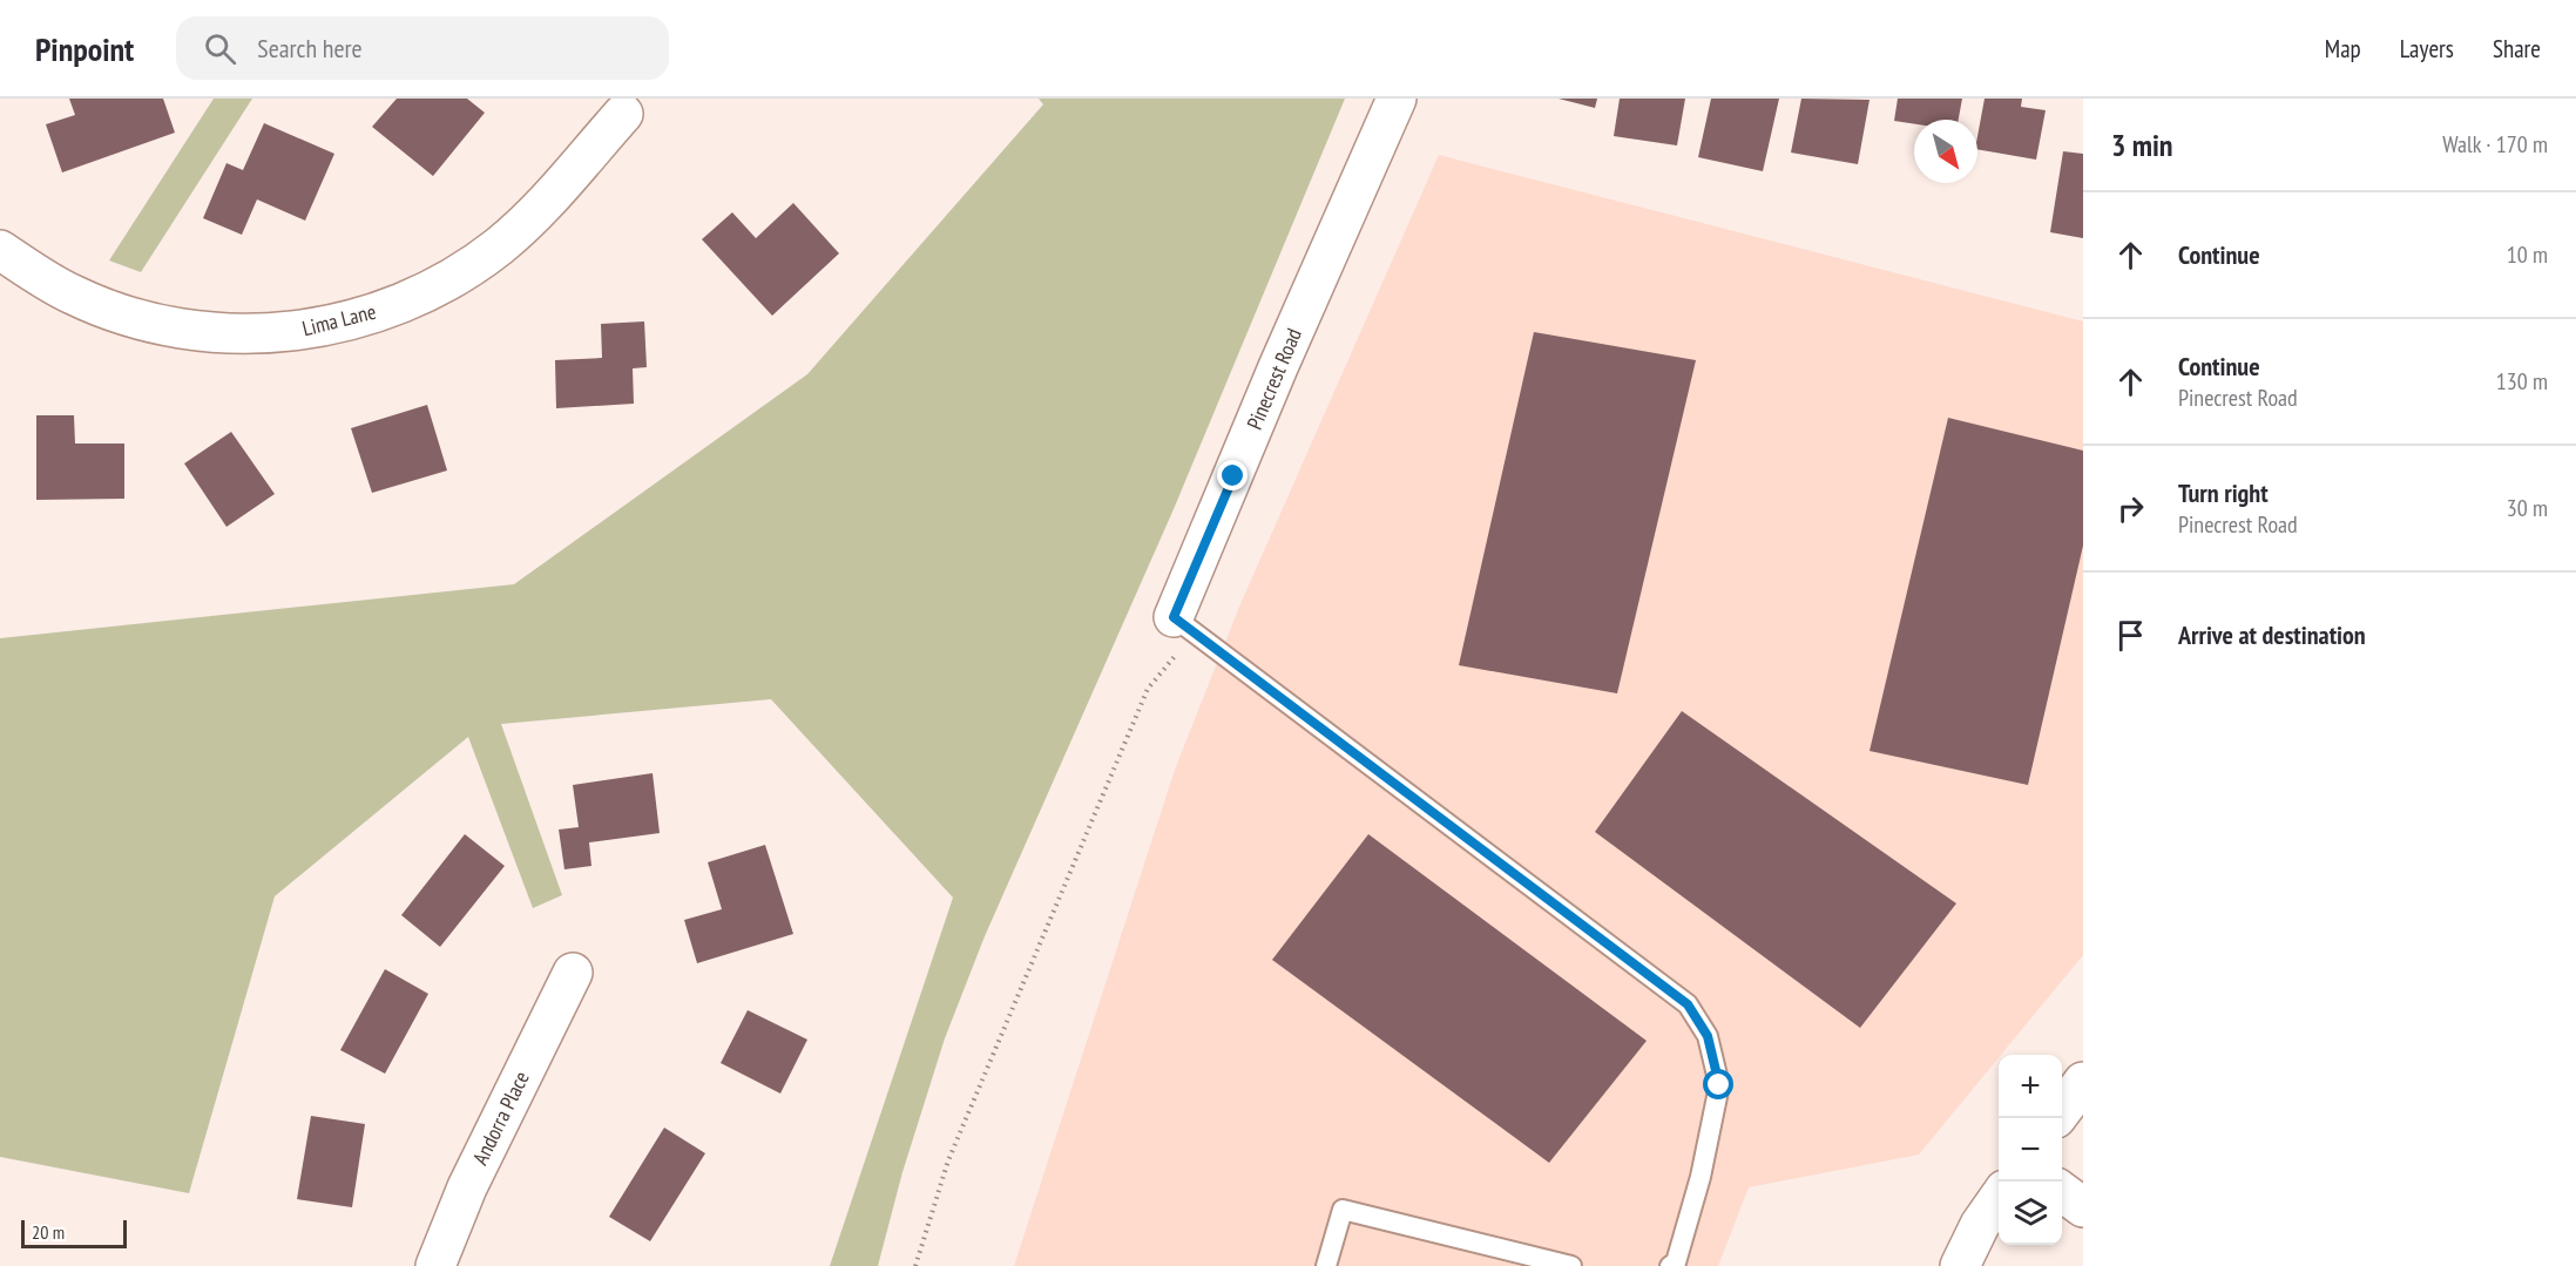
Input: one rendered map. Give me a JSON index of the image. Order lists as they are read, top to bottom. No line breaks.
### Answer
{"streets":{"street":["Lima Lane","Pinecrest Road","Andorra Place"]},"scale_bar":"20 m","north":"bottom right","page":{"header":"Pinpoint","search":"Search here","nav":["Map","Layers","Share"],"heading":["3 min","Walk · 170 m"],"list":[["Continue","10 m"],["Continue","Pinecrest Road","130 m"],["Turn right","Pinecrest Road","30 m"],"Arrive at destination"],"map_buttons":["+","−"],"scale":"20 m"}}
